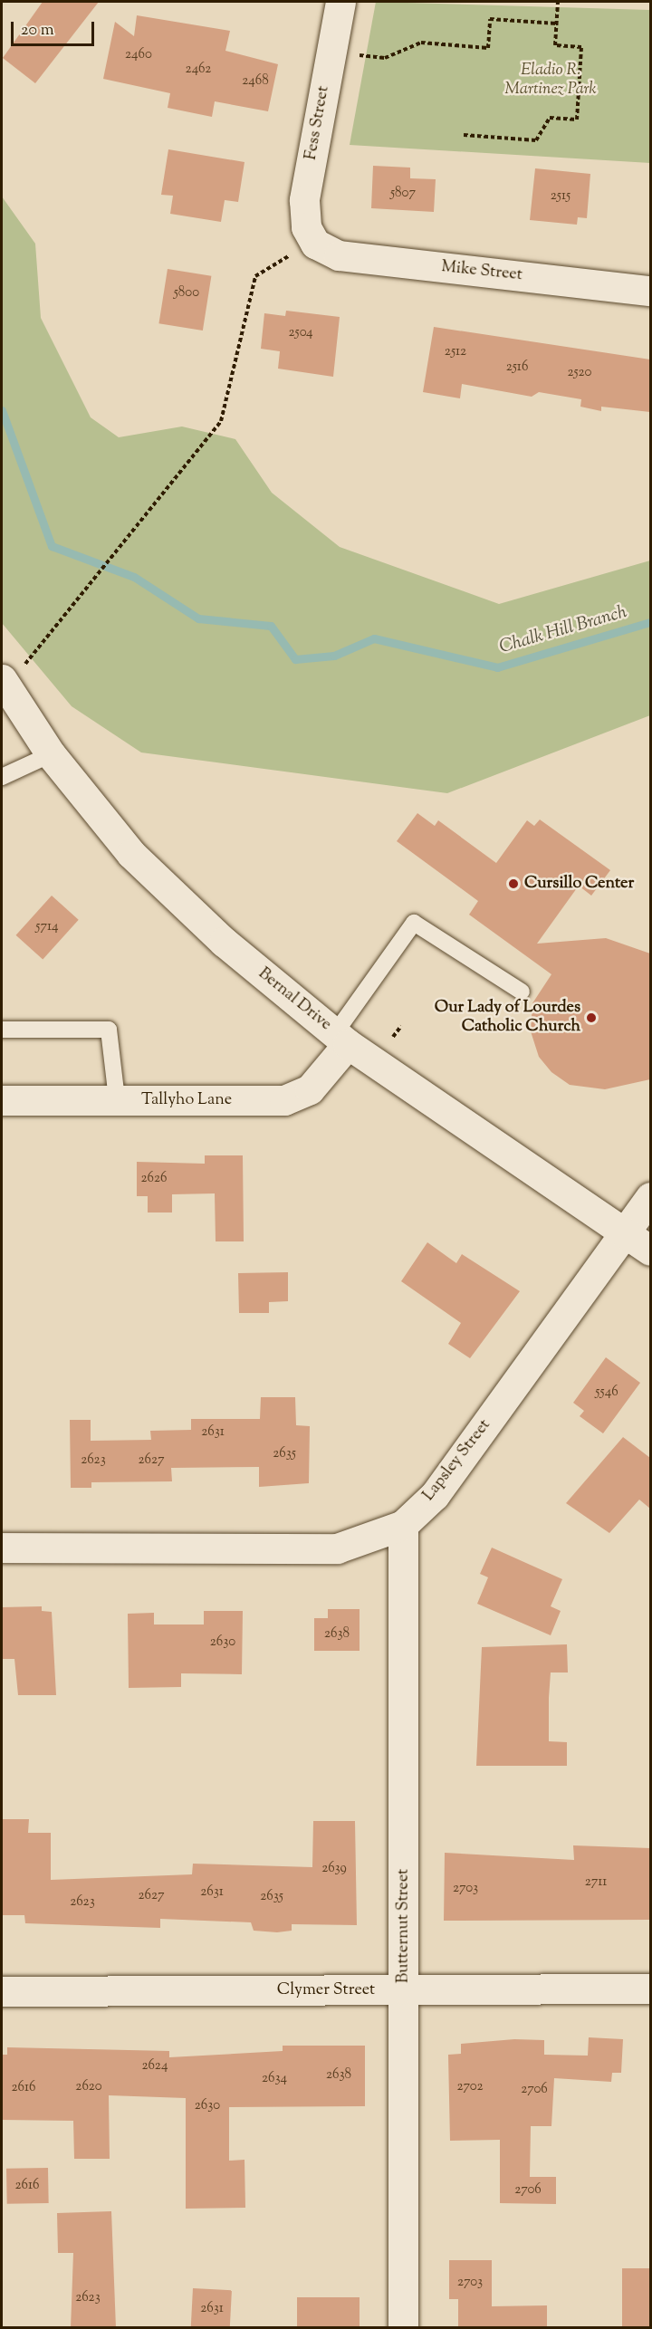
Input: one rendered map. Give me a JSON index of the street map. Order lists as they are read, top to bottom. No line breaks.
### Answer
{"streets":{"street":["Fess Street","Mike Street","Bernal Drive","Tallyho Lane","Lapsley Street","Butternut Street","Clymer Street"]},"crossings":[["Fess Street","Mike Street"],["Bernal Drive","Tallyho Lane"],["Bernal Drive","Lapsley Street"],["Lapsley Street","Butternut Street"],["Butternut Street","Clymer Street"]],"water":["Chalk Hill Branch"],"parks":["Eladio R. Martinez Park"],"places":["Cursillo Center","Our Lady of Lourdes Catholic Church"],"house_numbers":["2460","2462","2468","5807","2515","5800","2504","2512","2516","2520","5714","2626","5546","2631","2635","2623","2627","2638","2630","2639","2711","2703","2631","2627","2635","2623","2624","2638","2634","2620","2702","2616","2706","2630","2616","2706","2703","2623","2631"],"scale_bar":"20 m"}
